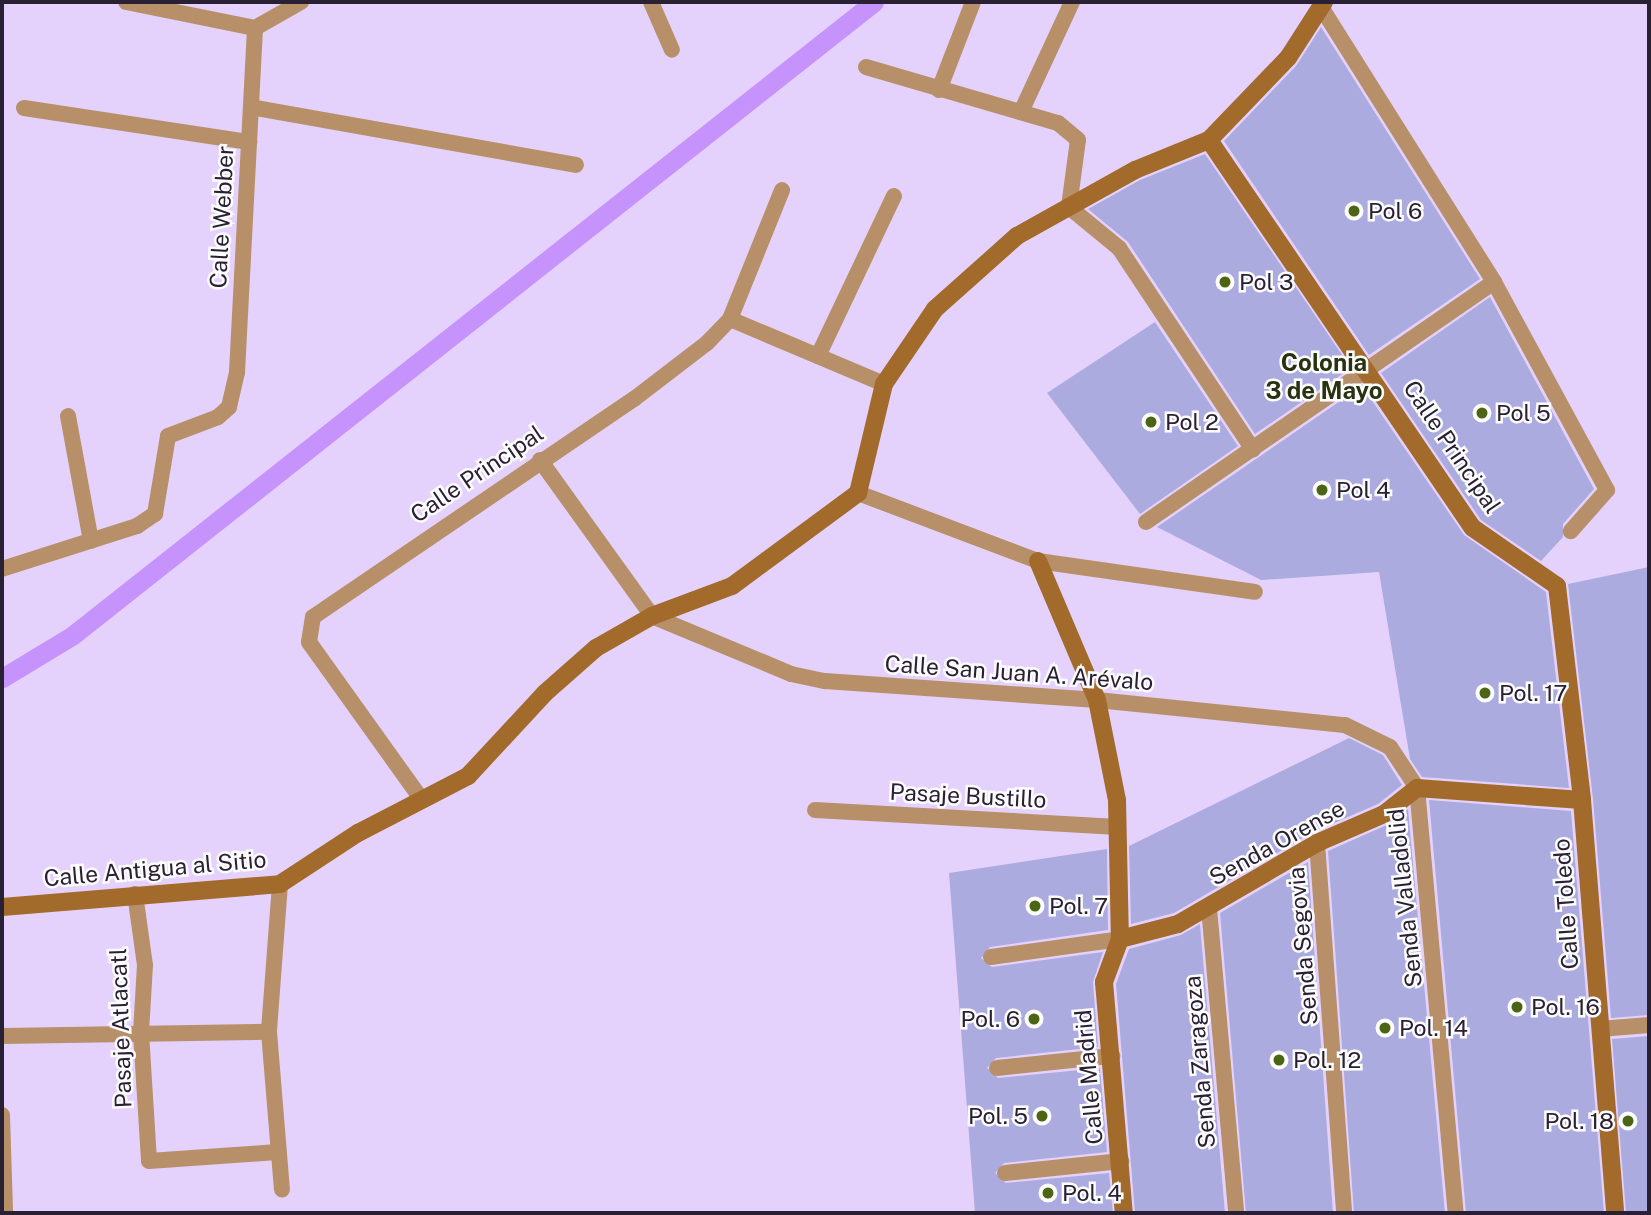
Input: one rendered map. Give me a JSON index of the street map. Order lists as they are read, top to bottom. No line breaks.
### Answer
{"streets":{"street":["Calle Webber","Calle Principal","Calle San Juan A. Arévalo","Pasaje Bustillo","Senda Orense","Calle Antigua al Sitio","Senda Valladolid","Calle Toledo","Senda Segovia","Pasaje Atlacatl","Senda Zaragoza","Calle Madrid"]},"crossings":[["Calle Principal","Calle Antigua al Sitio"],["Calle Principal","Calle Toledo"],["Calle San Juan A. Arévalo","Senda Orense"],["Calle San Juan A. Arévalo","Calle Antigua al Sitio"],["Calle San Juan A. Arévalo","Senda Valladolid"],["Senda Orense","Senda Valladolid"],["Senda Orense","Senda Segovia"],["Senda Orense","Senda Zaragoza"],["Senda Orense","Calle Madrid"],["Calle Antigua al Sitio","Pasaje Atlacatl"]],"districts":["Colonia 3 de Mayo"],"places":["Pol 6","Pol 3","Pol 5","Pol 2","Pol 4","Pol. 17","Pol. 7","Pol. 16","Pol. 6","Pol. 14","Pol. 12","Pol. 5","Pol. 18","Pol. 4"]}
